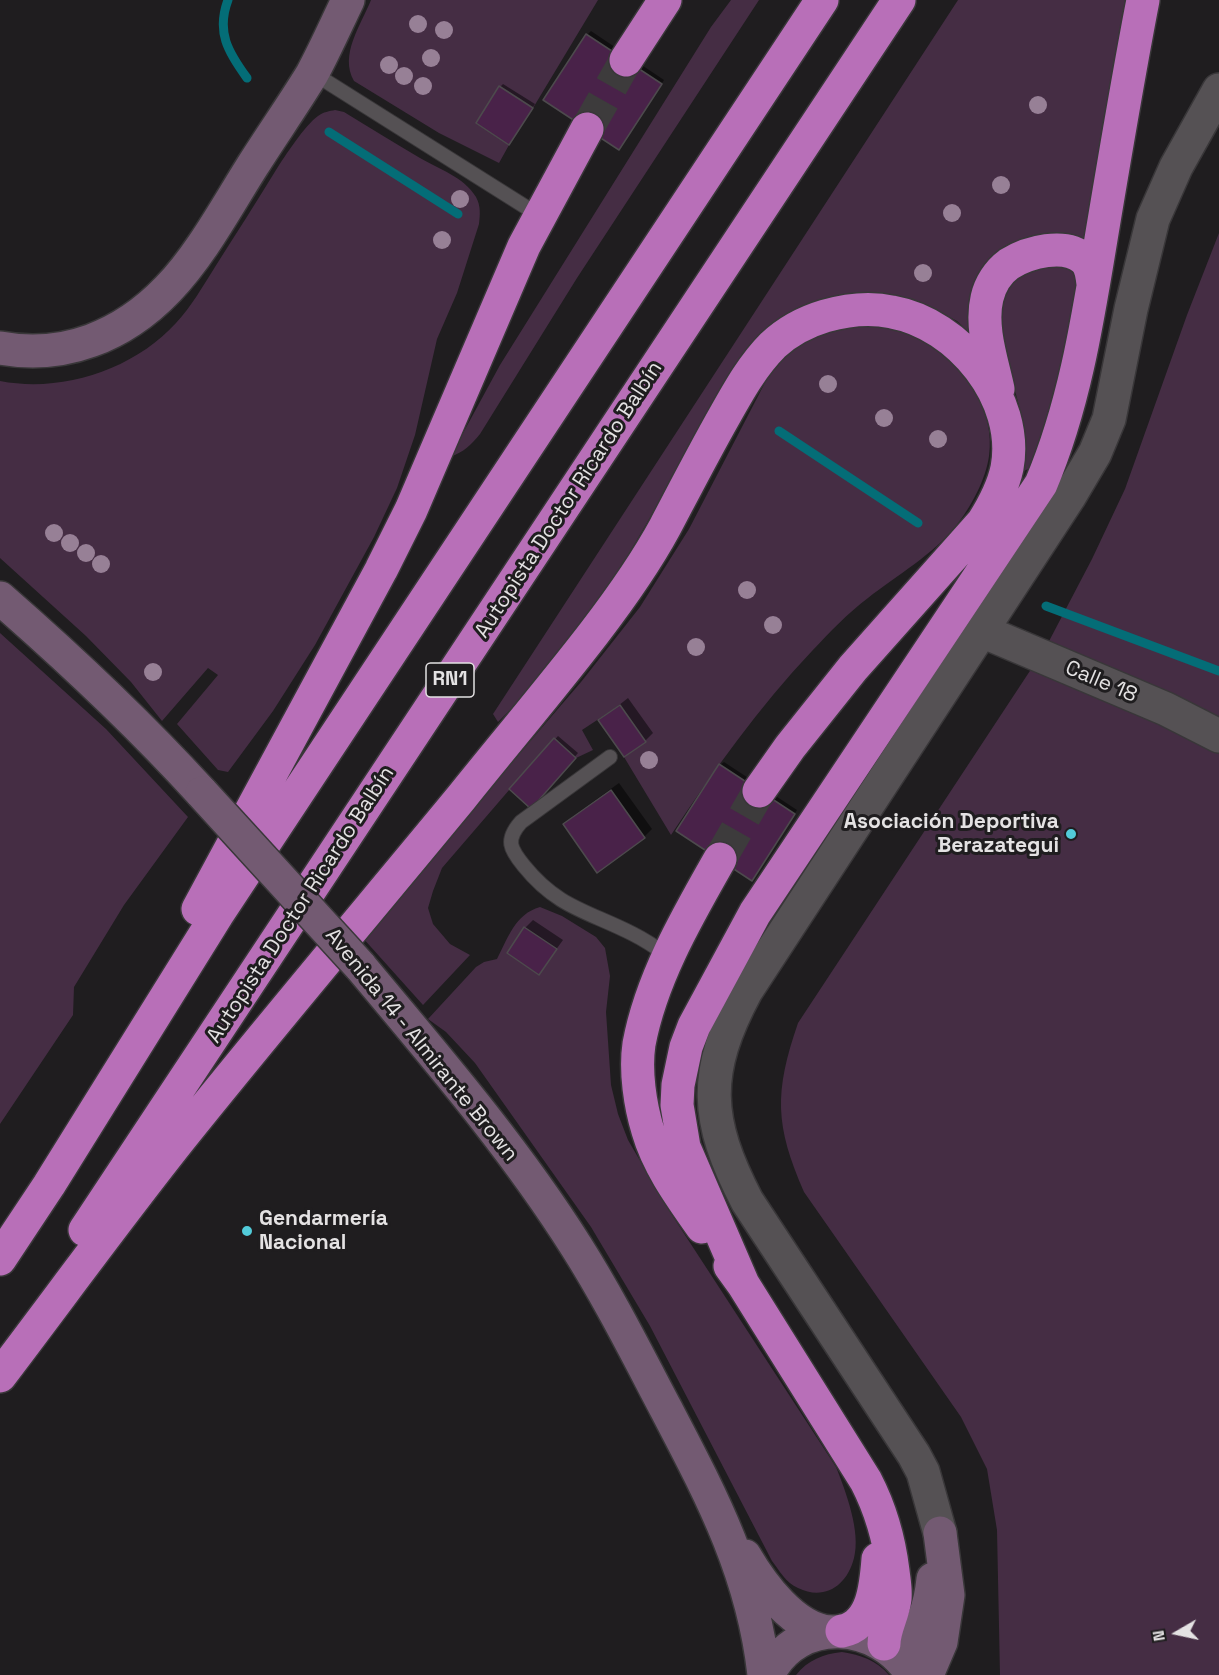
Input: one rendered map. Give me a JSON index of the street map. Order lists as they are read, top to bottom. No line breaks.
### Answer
{"streets":{"highway":["Autopista Doctor Ricardo Balbín","RN1"],"main road":["Avenida 14 - Almirante Brown"],"street":["Calle 18"]},"places":["Asociación Deportiva Berazategui","Gendarmería Nacional"],"north":"left"}
